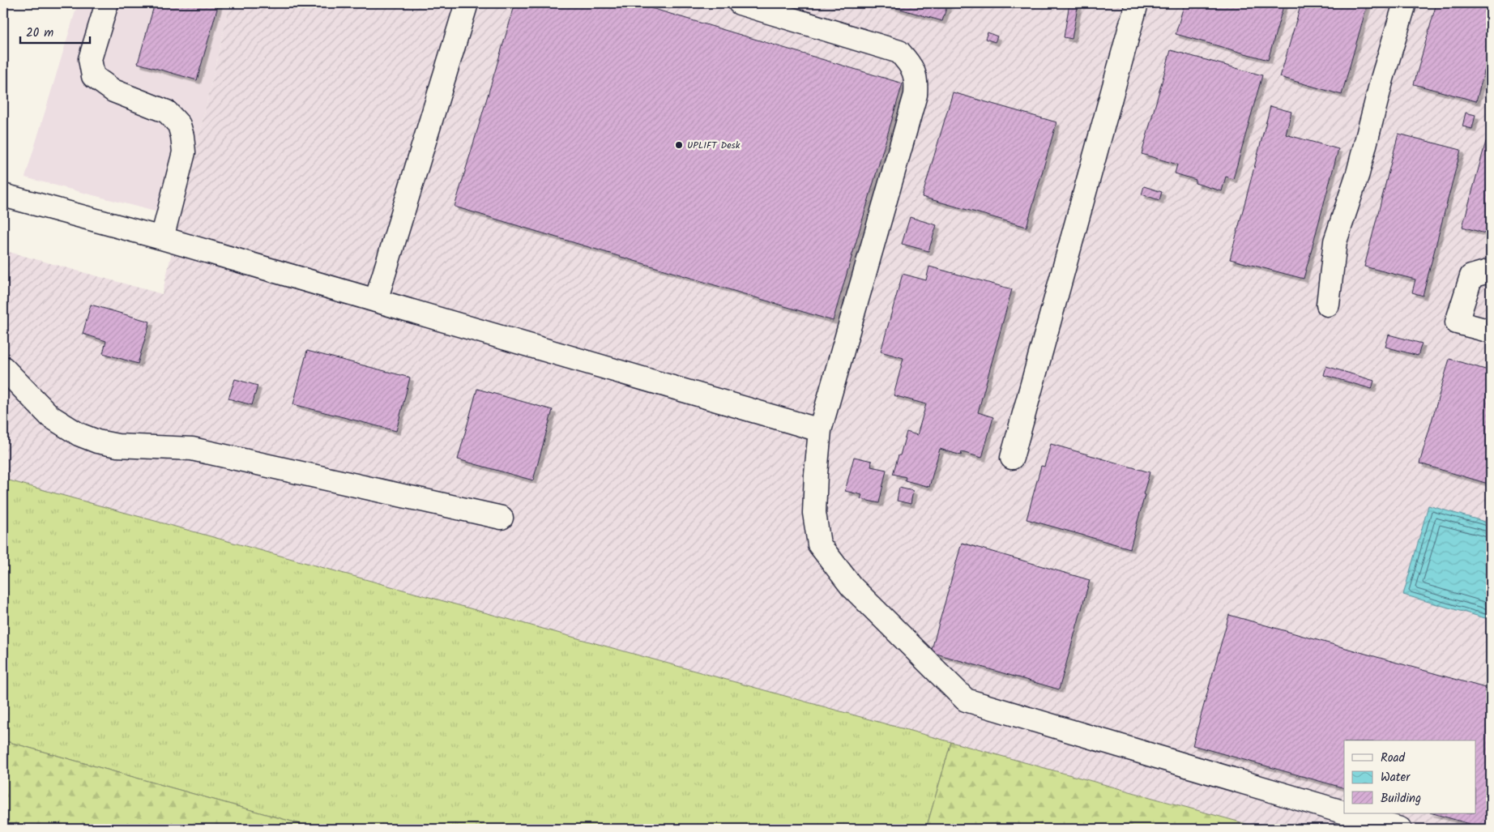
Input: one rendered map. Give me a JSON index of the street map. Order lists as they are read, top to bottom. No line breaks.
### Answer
{"places":["UPLIFT Desk"],"legend":["Road","Water","Building"],"scale_bar":"20 m"}
